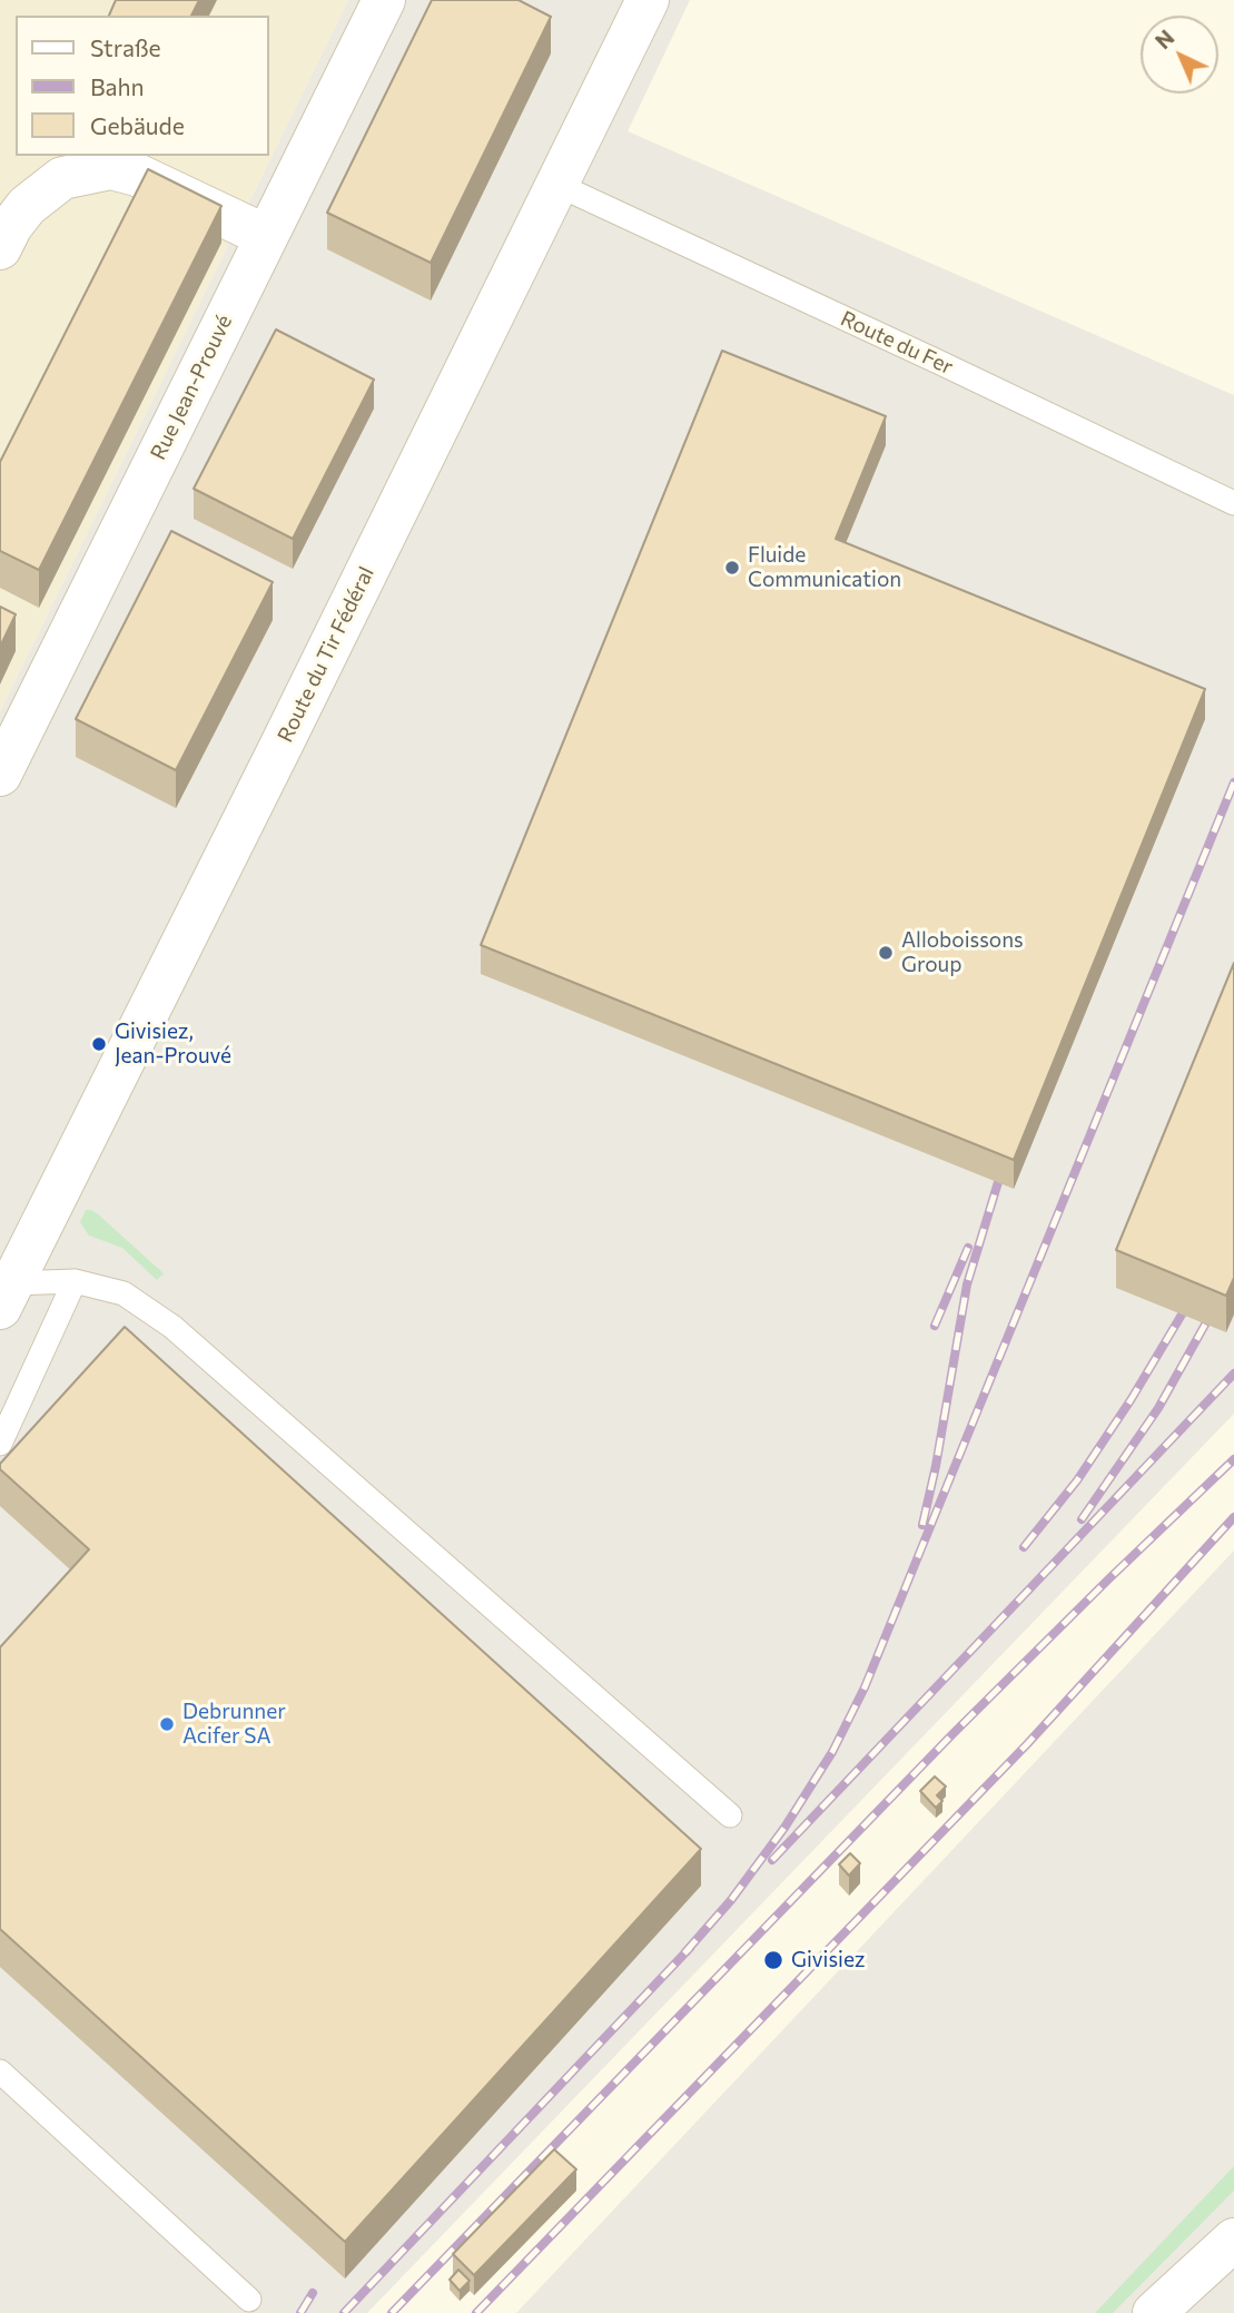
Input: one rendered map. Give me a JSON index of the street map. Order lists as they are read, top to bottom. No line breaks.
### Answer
{"streets":{"street":["Rue Jean-Prouvé","Route du Tir Fédéral"],"lane":["Route du Fer"]},"crossings":[["Route du Fer","Route du Tir Fédéral"]],"places":["Fluide Communication","Alloboissons Group","Givisiez, Jean-Prouvé","Debrunner Acifer SA","Givisiez"],"legend":["Straße","Bahn","Gebäude"],"north":"top left"}
